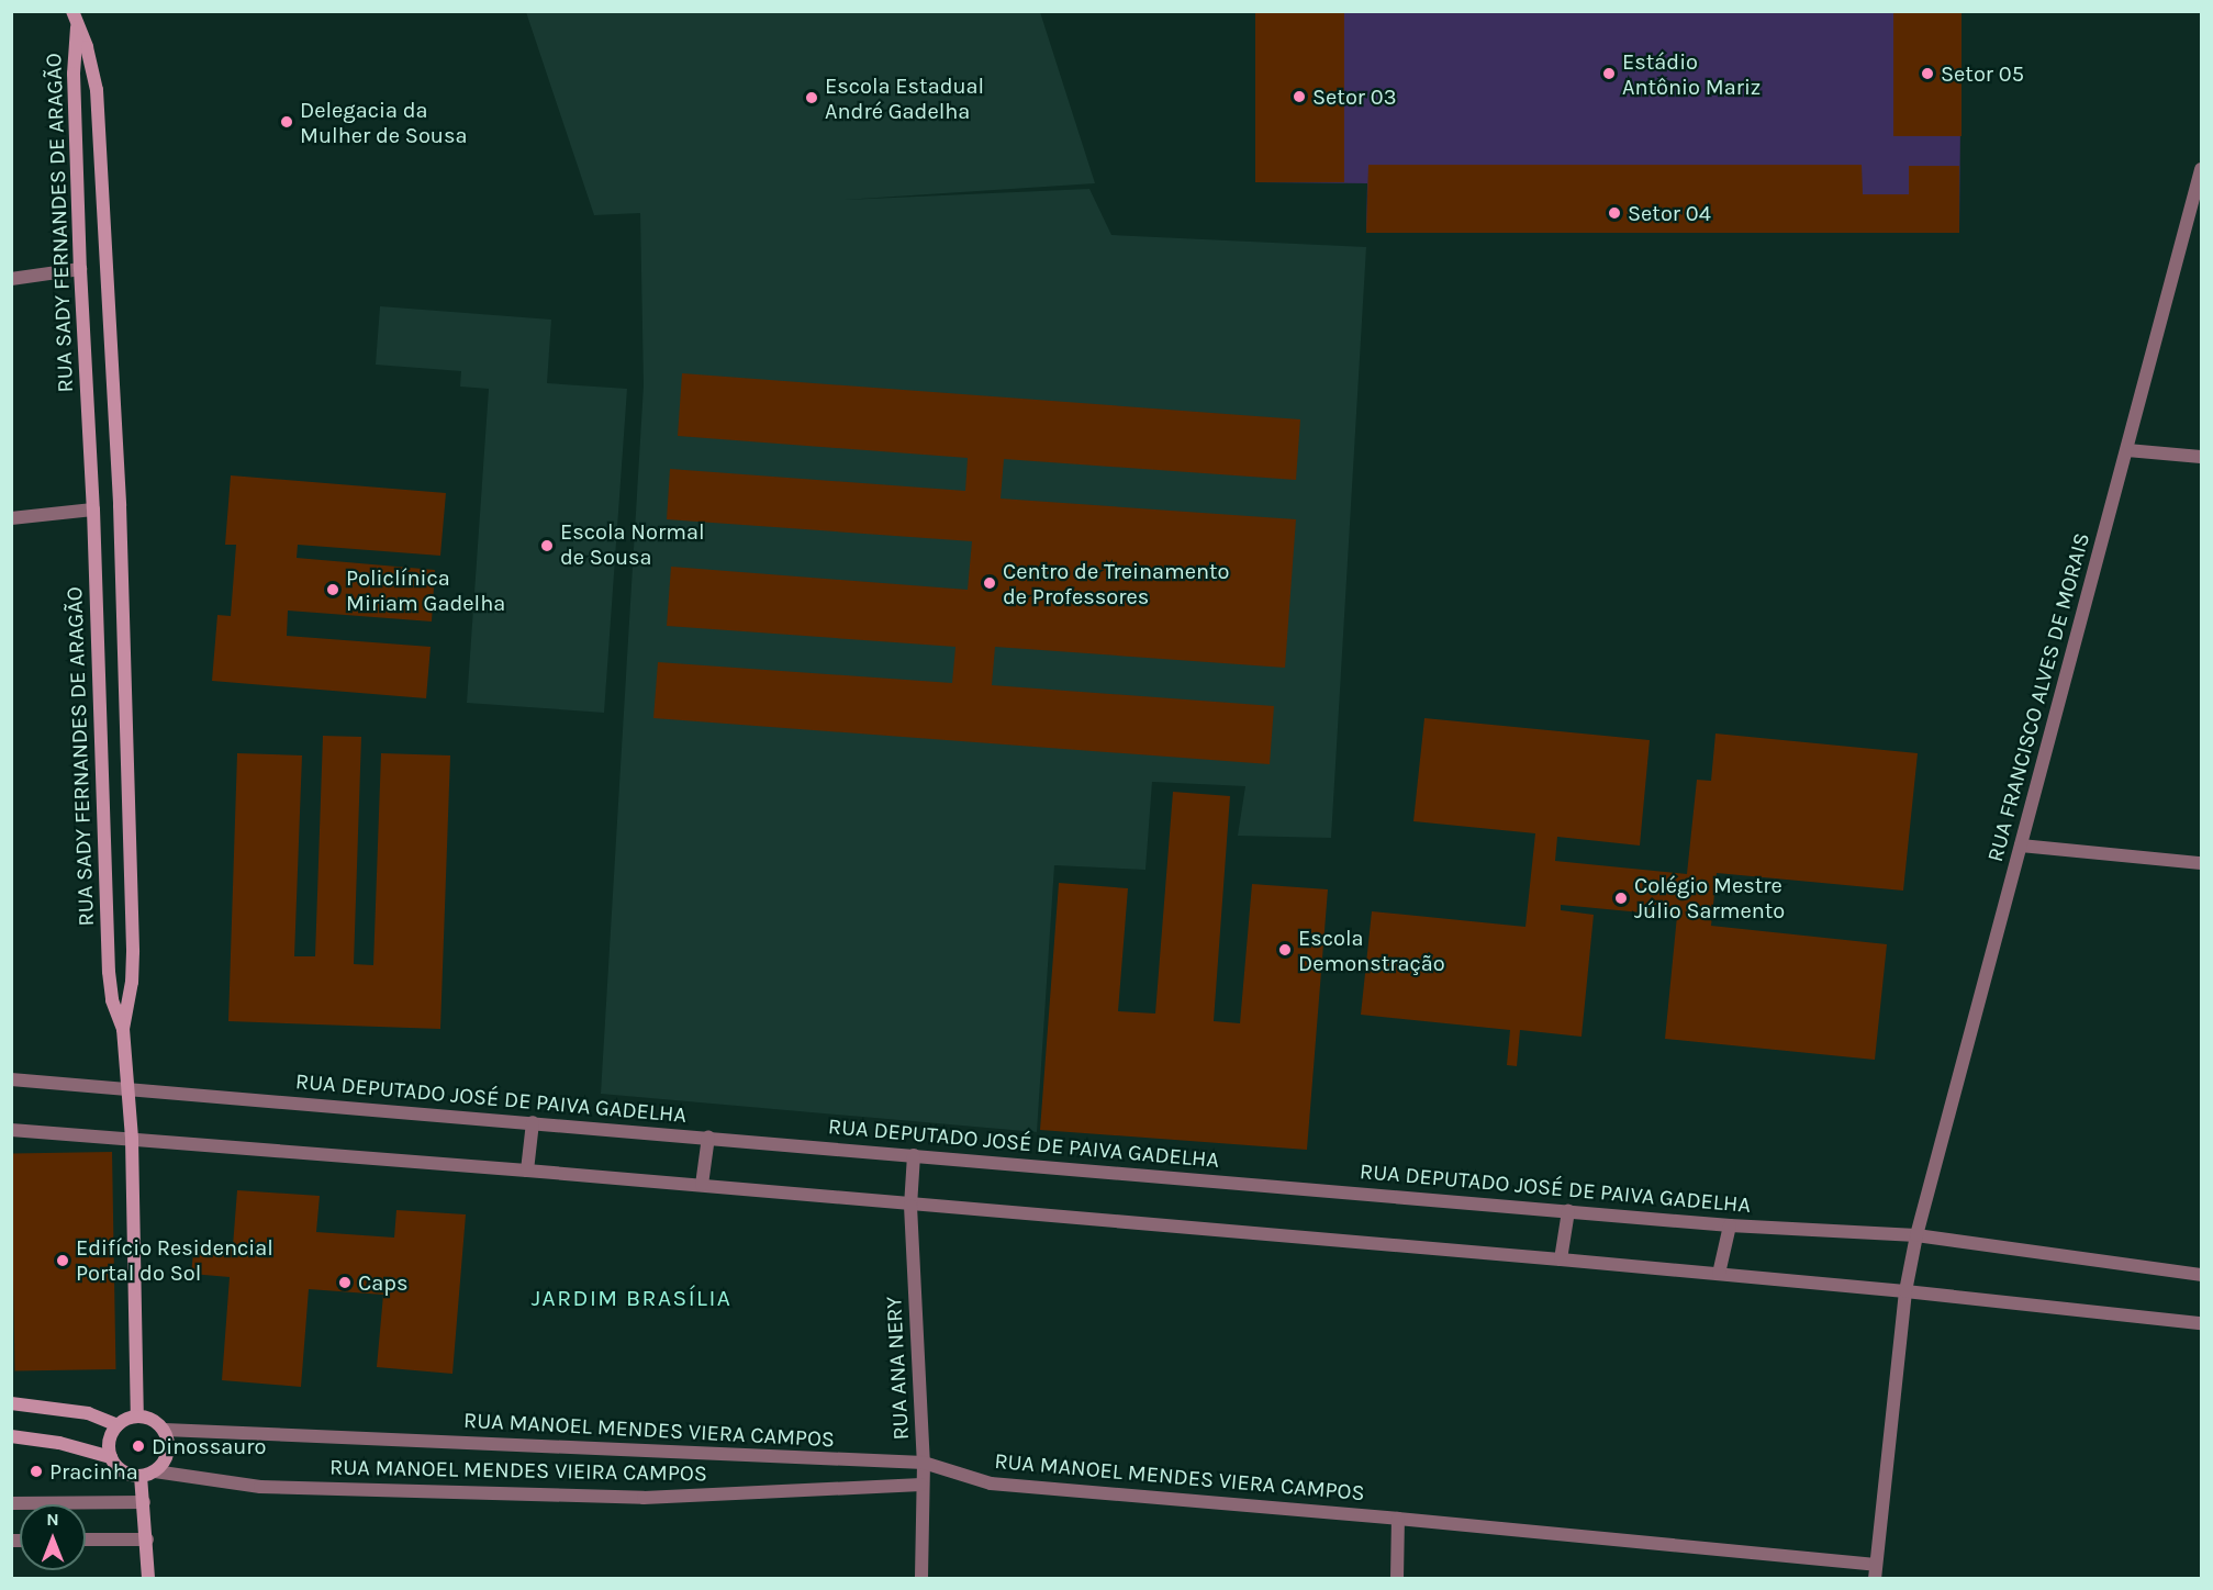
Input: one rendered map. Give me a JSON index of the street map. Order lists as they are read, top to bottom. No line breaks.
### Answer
{"streets":{"street":["RUA SADY FERNANDES DE ARAGÃO","RUA FRANCISCO ALVES DE MORAIS","RUA DEPUTADO JOSÉ DE PAIVA GADELHA","RUA ANA NERY","RUA MANOEL MENDES VIERA CAMPOS","RUA MANOEL MENDES VIEIRA CAMPOS"]},"crossings":[["RUA SADY FERNANDES DE ARAGÃO","RUA DEPUTADO JOSÉ DE PAIVA GADELHA"],["RUA SADY FERNANDES DE ARAGÃO","RUA MANOEL MENDES VIERA CAMPOS"],["RUA SADY FERNANDES DE ARAGÃO","RUA MANOEL MENDES VIEIRA CAMPOS"],["RUA FRANCISCO ALVES DE MORAIS","RUA DEPUTADO JOSÉ DE PAIVA GADELHA"],["RUA FRANCISCO ALVES DE MORAIS","RUA MANOEL MENDES VIERA CAMPOS"],["RUA DEPUTADO JOSÉ DE PAIVA GADELHA","RUA ANA NERY"],["RUA ANA NERY","RUA MANOEL MENDES VIERA CAMPOS"],["RUA ANA NERY","RUA MANOEL MENDES VIEIRA CAMPOS"],["RUA MANOEL MENDES VIERA CAMPOS","RUA MANOEL MENDES VIEIRA CAMPOS"]],"districts":["JARDIM BRASÍLIA"],"places":["Estádio Antônio Mariz","Setor 05","Setor 03","Escola Estadual André Gadelha","Delegacia da Mulher de Sousa","Setor 04","Escola Normal de Sousa","Centro de Treinamento de Professores","Policlínica Miriam Gadelha","Colégio Mestre Júlio Sarmento","Escola Demonstração","Edifício Residencial Portal do Sol","Caps","Dinossauro","Pracinha"],"north":"top"}
